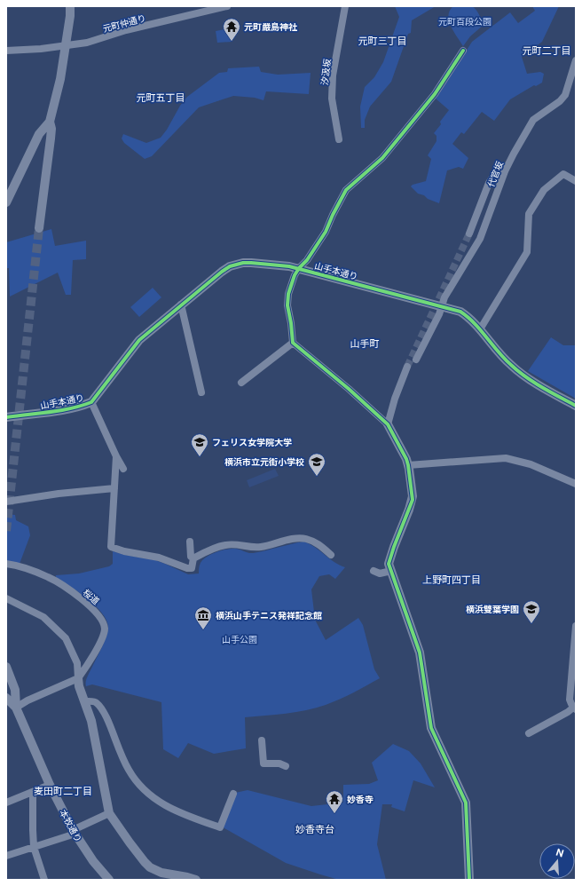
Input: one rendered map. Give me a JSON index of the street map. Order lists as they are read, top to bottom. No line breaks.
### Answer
{"streets":{"street":["元町仲通り","汐汲坂","代官坂","山手本通り","桜道","本牧通り"]},"crossings":[["代官坂","山手本通り"]],"districts":["元町三丁目","元町二丁目","元町五丁目","山手町","上野町四丁目","麦田町二丁目","妙香寺台"],"parks":["元町百段公園","山手公園"],"places":{"temple":["元町嚴島神社","妙香寺"],"school or university":["フェリス女学院大学","横浜市立元街小学校","横浜雙葉学園"],"museum":["横浜山手テニス発祥記念館"]},"north":"top"}
